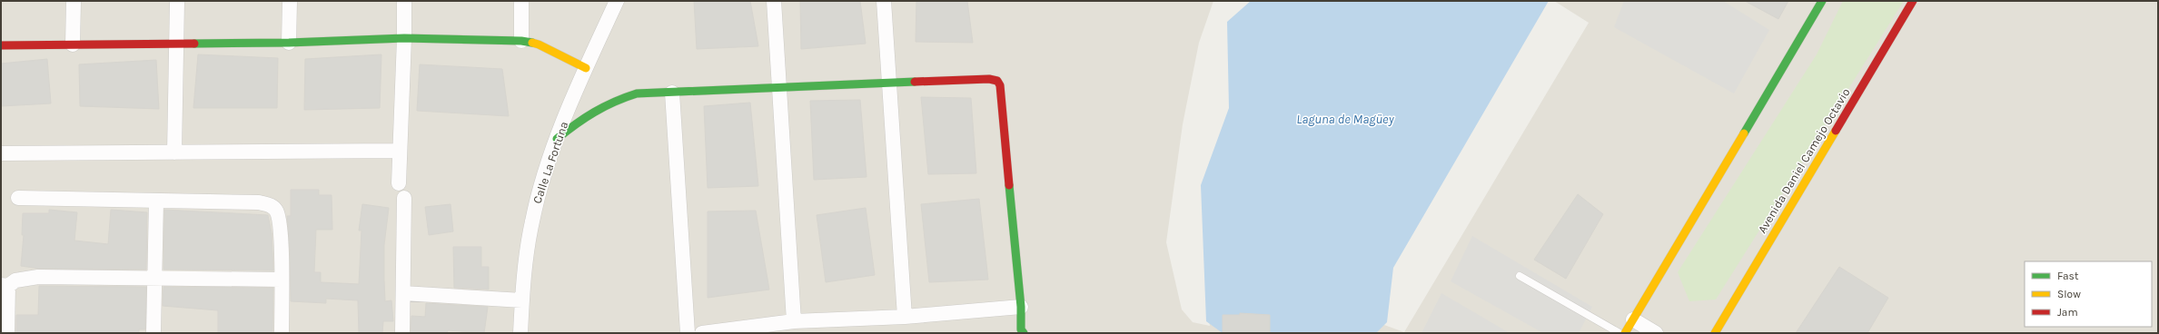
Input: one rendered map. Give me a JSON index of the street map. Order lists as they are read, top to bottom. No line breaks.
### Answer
{"streets":{"street":["Avenida Daniel Camejo Octavio","Calle La Fortuna"]},"water":["Laguna de Magüey"],"legend":["Fast","Slow","Jam"]}
